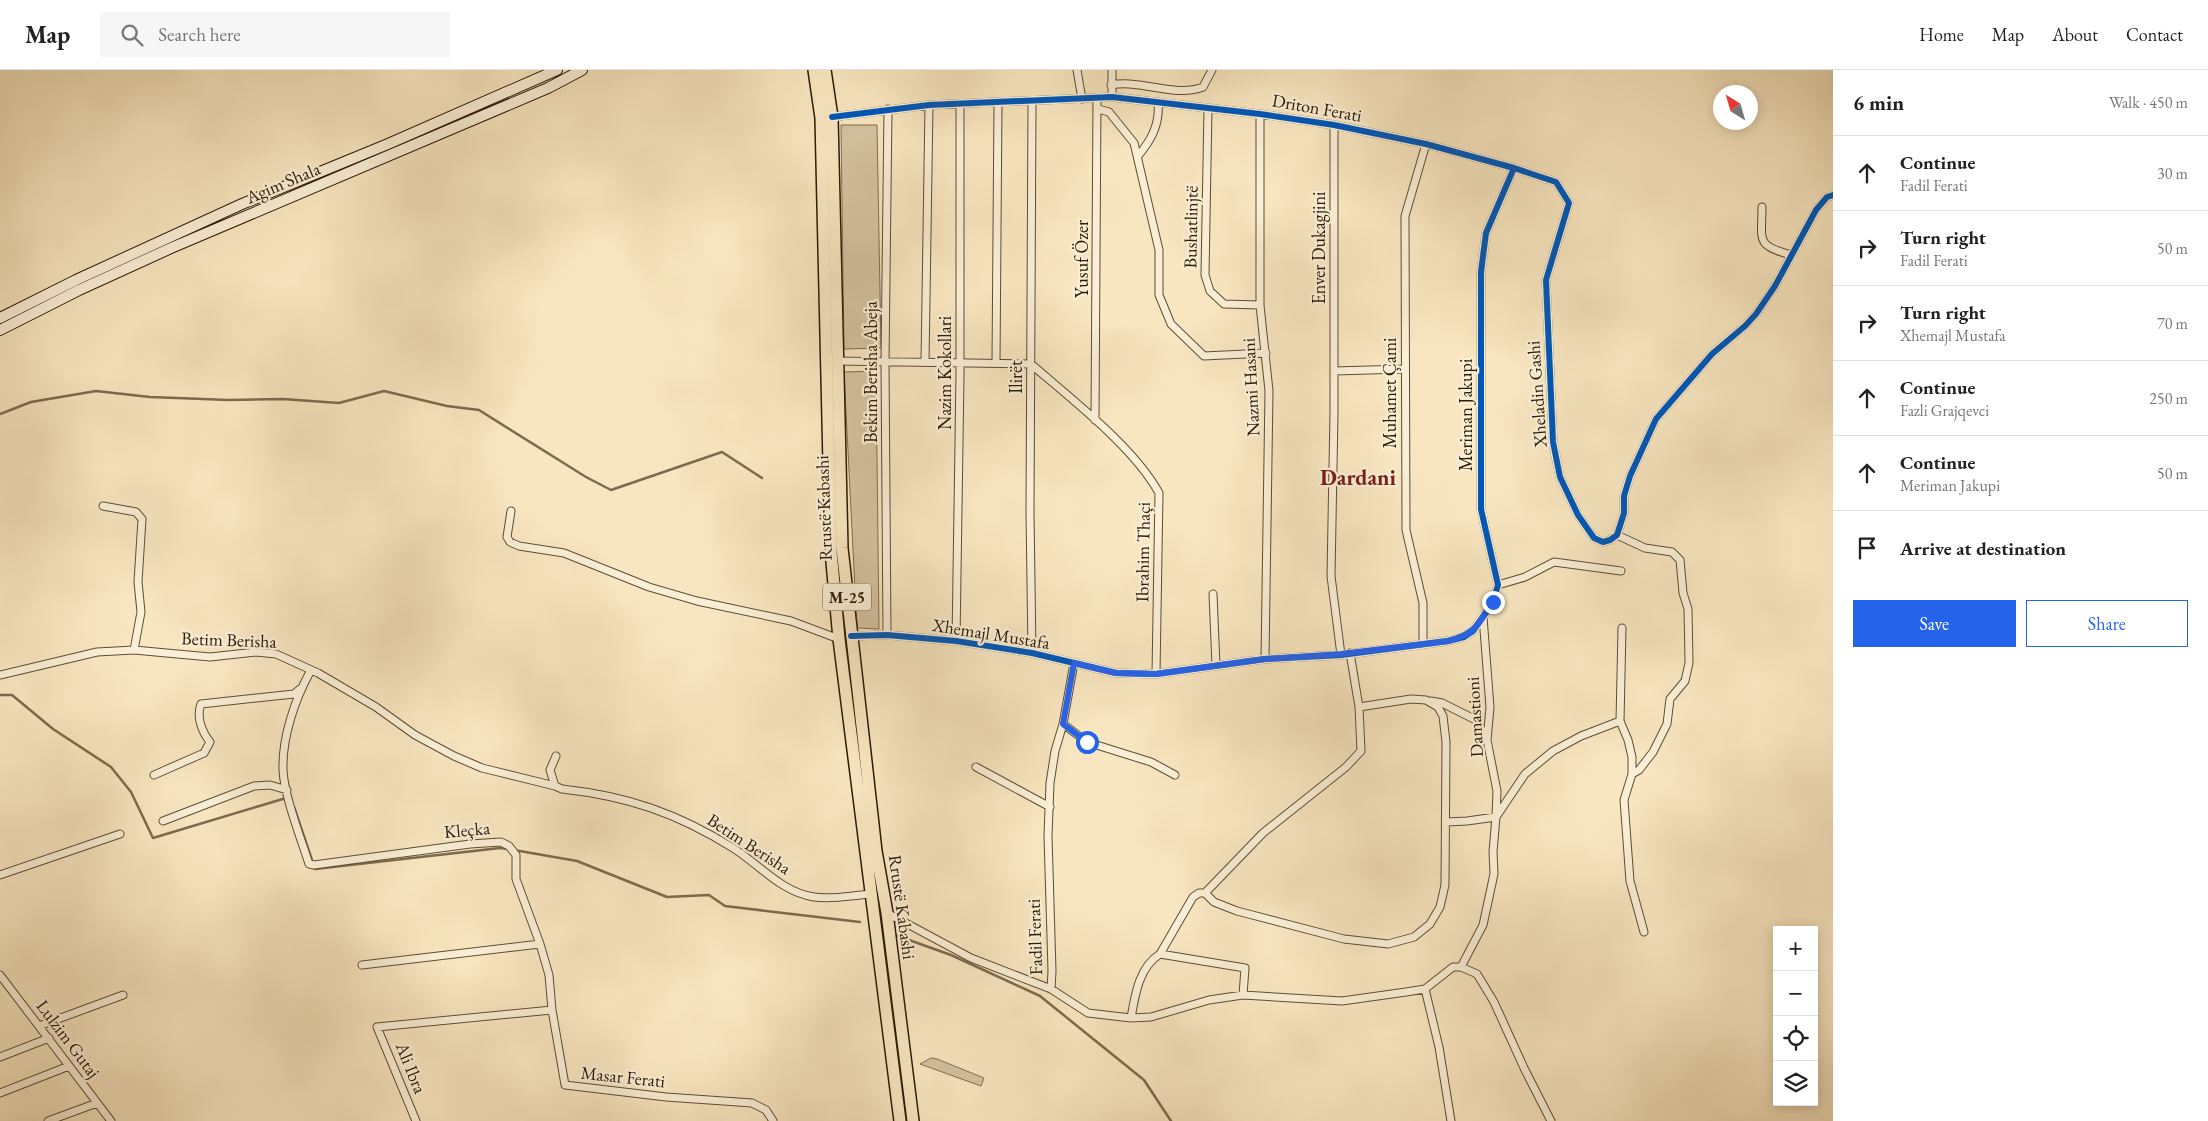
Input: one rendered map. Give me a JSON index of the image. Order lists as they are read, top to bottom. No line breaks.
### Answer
{"streets":{"main road":["Agim Shala","Rrustë Kabashi","M-25"],"street":["Driton Ferati","Bushatlinjtë","Enver Dukagjini","Yusuf Özer","Bekim Berisha Abeja","Nazim Kokollari","Ilirët","Nazmi Hasani","Muhamet Çami","Xheladin Gashi","Meriman Jakupi","Ibrahim Thaçi","Xhemajl Mustafa","Betim Berisha","Damastioni","Kleçka","Fadil Ferati","Lulzim Gutaj","Ali Ibra","Masar Ferati"]},"crossings":[["Driton Ferati","Bushatlinjtë"],["Driton Ferati","Enver Dukagjini"],["Driton Ferati","Yusuf Özer"],["Driton Ferati","Bekim Berisha Abeja"],["Driton Ferati","Nazim Kokollari"],["Driton Ferati","Ilirët"],["Driton Ferati","Nazmi Hasani"],["Driton Ferati","Muhamet Çami"],["Driton Ferati","Xheladin Gashi"],["Driton Ferati","Meriman Jakupi"],["Driton Ferati","Rrustë Kabashi"],["Bushatlinjtë","Nazmi Hasani"],["Enver Dukagjini","Xhemajl Mustafa"],["Yusuf Özer","Ibrahim Thaçi"],["Bekim Berisha Abeja","Xhemajl Mustafa"],["Nazim Kokollari","Xhemajl Mustafa"],["Ilirët","Ibrahim Thaçi"],["Ilirët","Xhemajl Mustafa"],["Nazmi Hasani","Xhemajl Mustafa"],["Muhamet Çami","Xhemajl Mustafa"],["Xheladin Gashi","Meriman Jakupi"],["Rrustë Kabashi","Xhemajl Mustafa"],["Rrustë Kabashi","Betim Berisha"],["Ibrahim Thaçi","Xhemajl Mustafa"],["Xhemajl Mustafa","Damastioni"],["Xhemajl Mustafa","Fadil Ferati"],["Kleçka","Ali Ibra"],["Kleçka","Masar Ferati"],["Ali Ibra","Masar Ferati"]],"districts":["Dardani"],"north":"top left","page":{"header":"Map","search":"Search here","nav":["Home","Map","About","Contact"],"heading":["6 min","Walk · 450 m"],"list":[["Continue","Fadil Ferati","30 m"],["Turn right","Fadil Ferati","50 m"],["Turn right","Xhemajl Mustafa","70 m"],["Continue","Fazli Grajqevci","250 m"],["Continue","Meriman Jakupi","50 m"],"Arrive at destination"],"buttons":["Save","Share"],"map_buttons":["+","−"]}}
